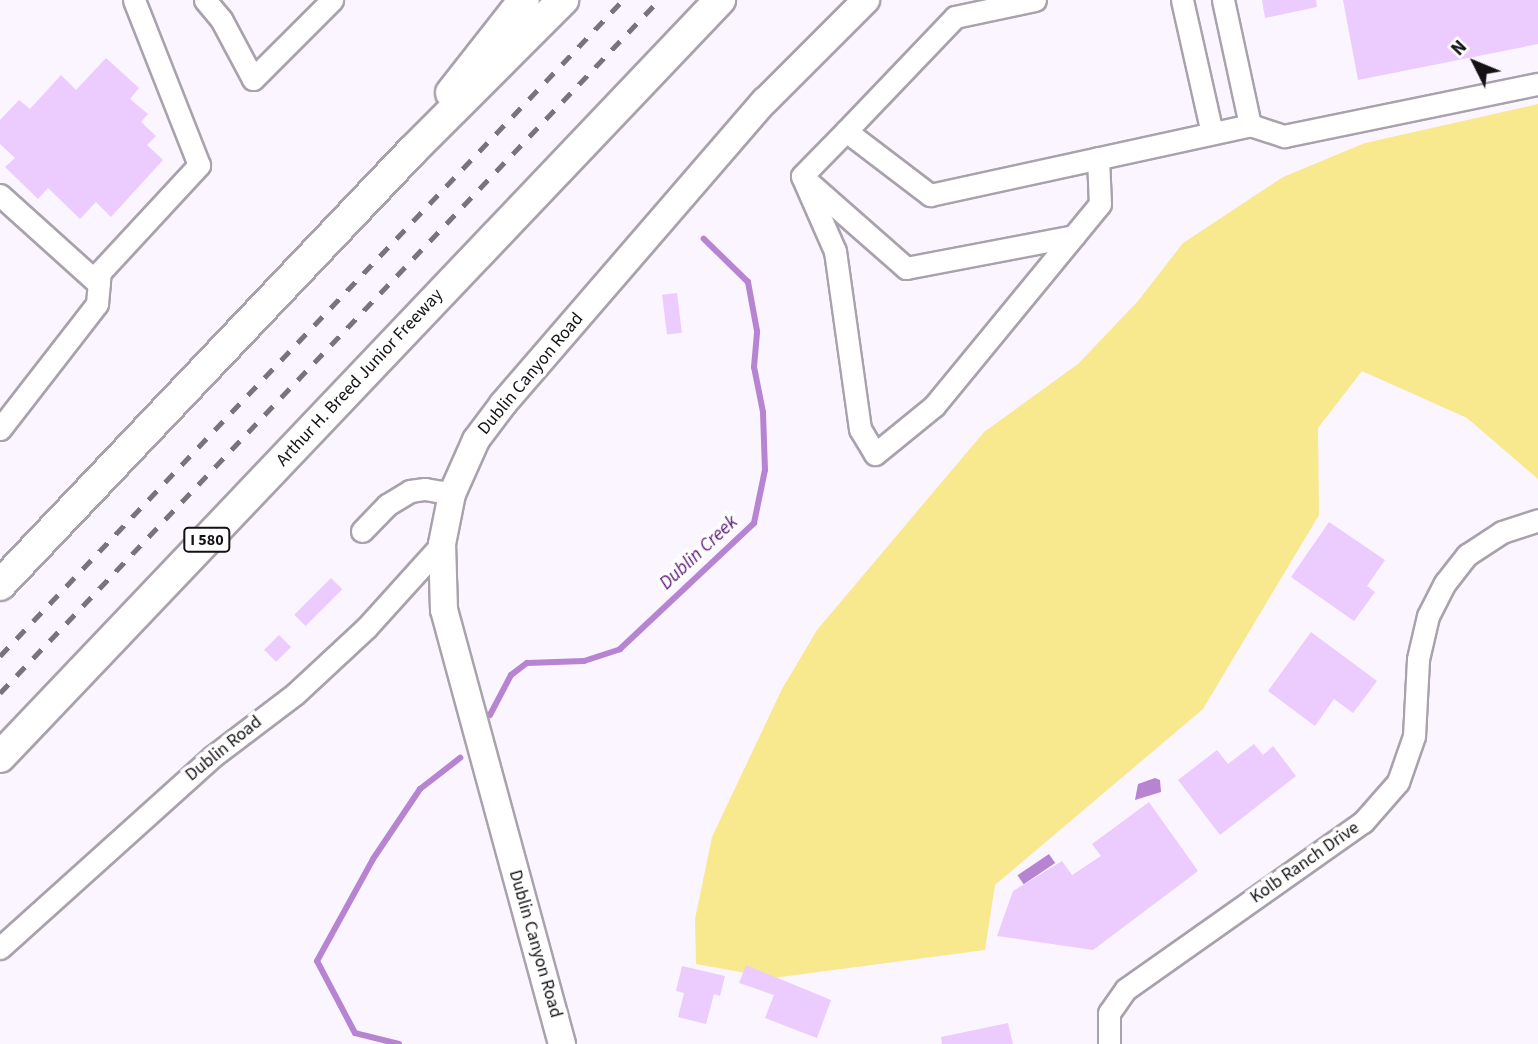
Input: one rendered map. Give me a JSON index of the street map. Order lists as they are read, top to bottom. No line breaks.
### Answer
{"streets":{"highway":["Arthur H. Breed Junior Freeway","I 580"],"main road":["Dublin Canyon Road"],"street":["Dublin Road","Kolb Ranch Drive"]},"crossings":[["Dublin Canyon Road","Dublin Road"]],"water":["Dublin Creek"],"north":"top left"}
